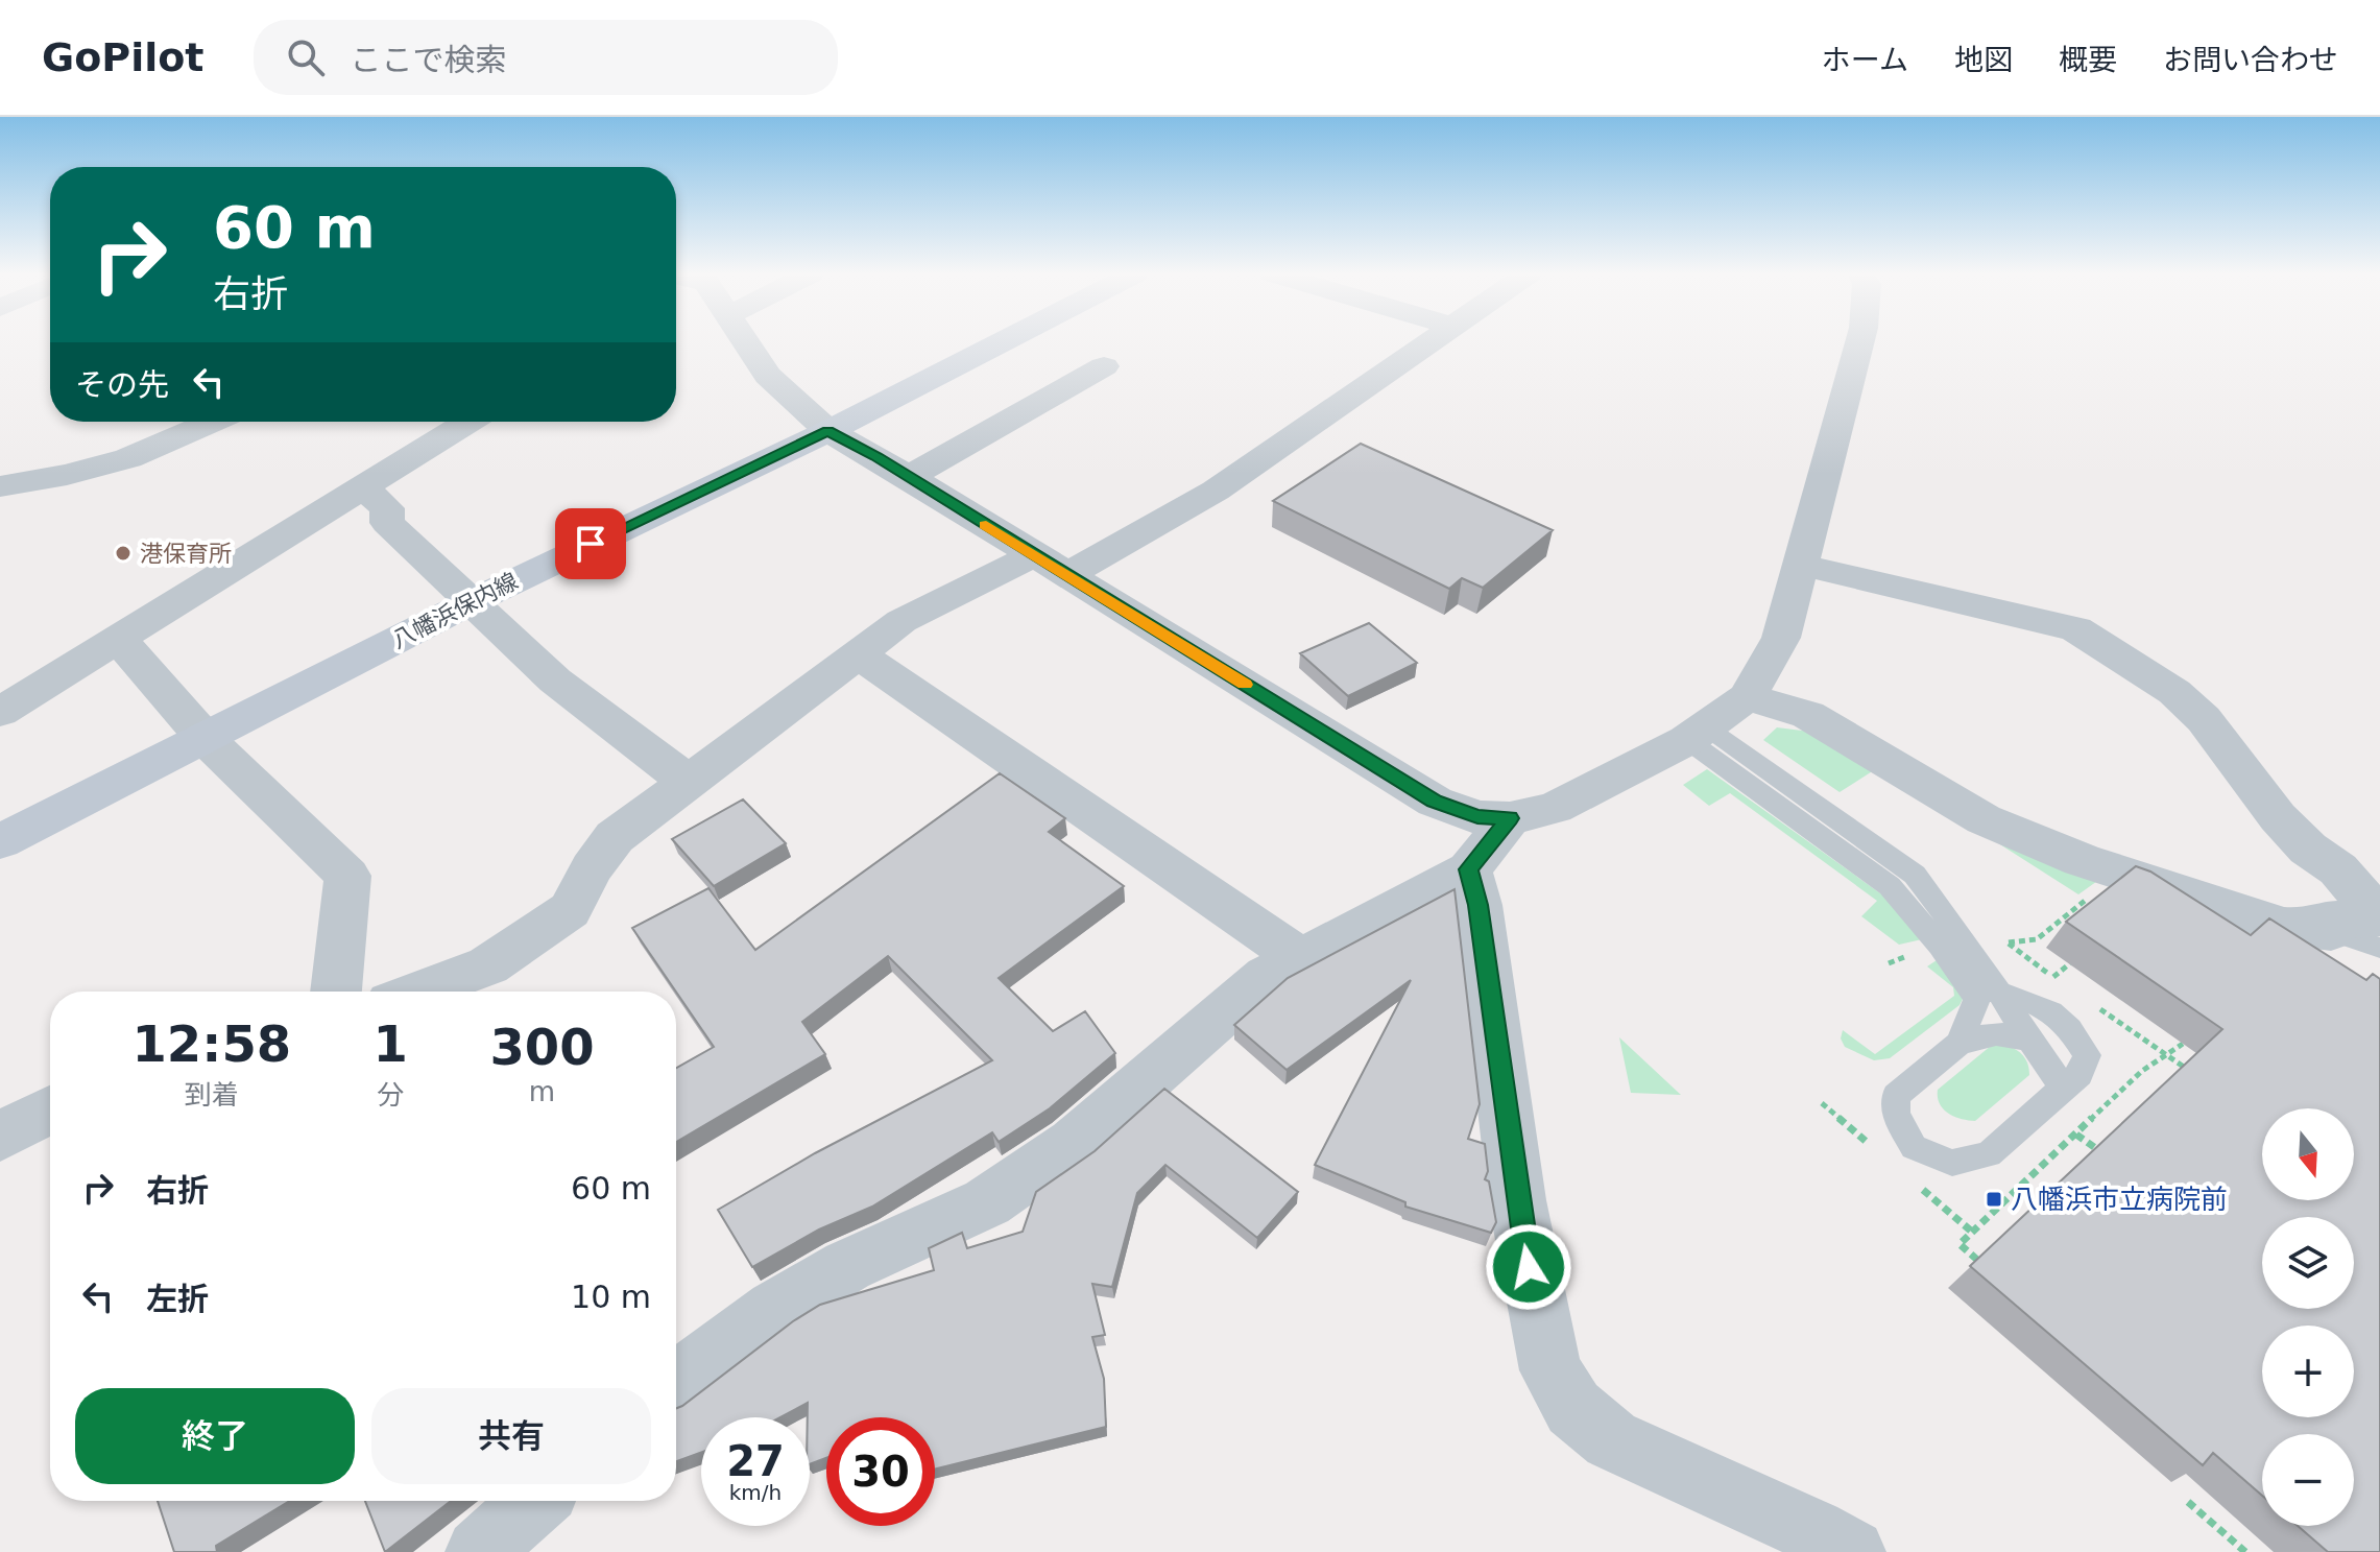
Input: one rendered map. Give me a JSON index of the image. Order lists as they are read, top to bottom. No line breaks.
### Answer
{"streets":{"main road":["八幡浜保内線"]},"places":{"other":["港保育所"],"transit":["八幡浜市立病院前"]},"north":"bottom","page":{"header":"GoPilot","search":"ここで検索","nav":["ホーム","地図","概要","お問い合わせ"],"turn":["60 m","右折"],"then":"その先","eta":["12:58","到着","1","分","300","m"],"map_buttons":["+","−"],"list":[{"name":"右折","value":"60 m"},{"name":"左折","value":"10 m"}],"buttons":["終了","共有"],"speed":"27 km/h","limit":"30"}}
